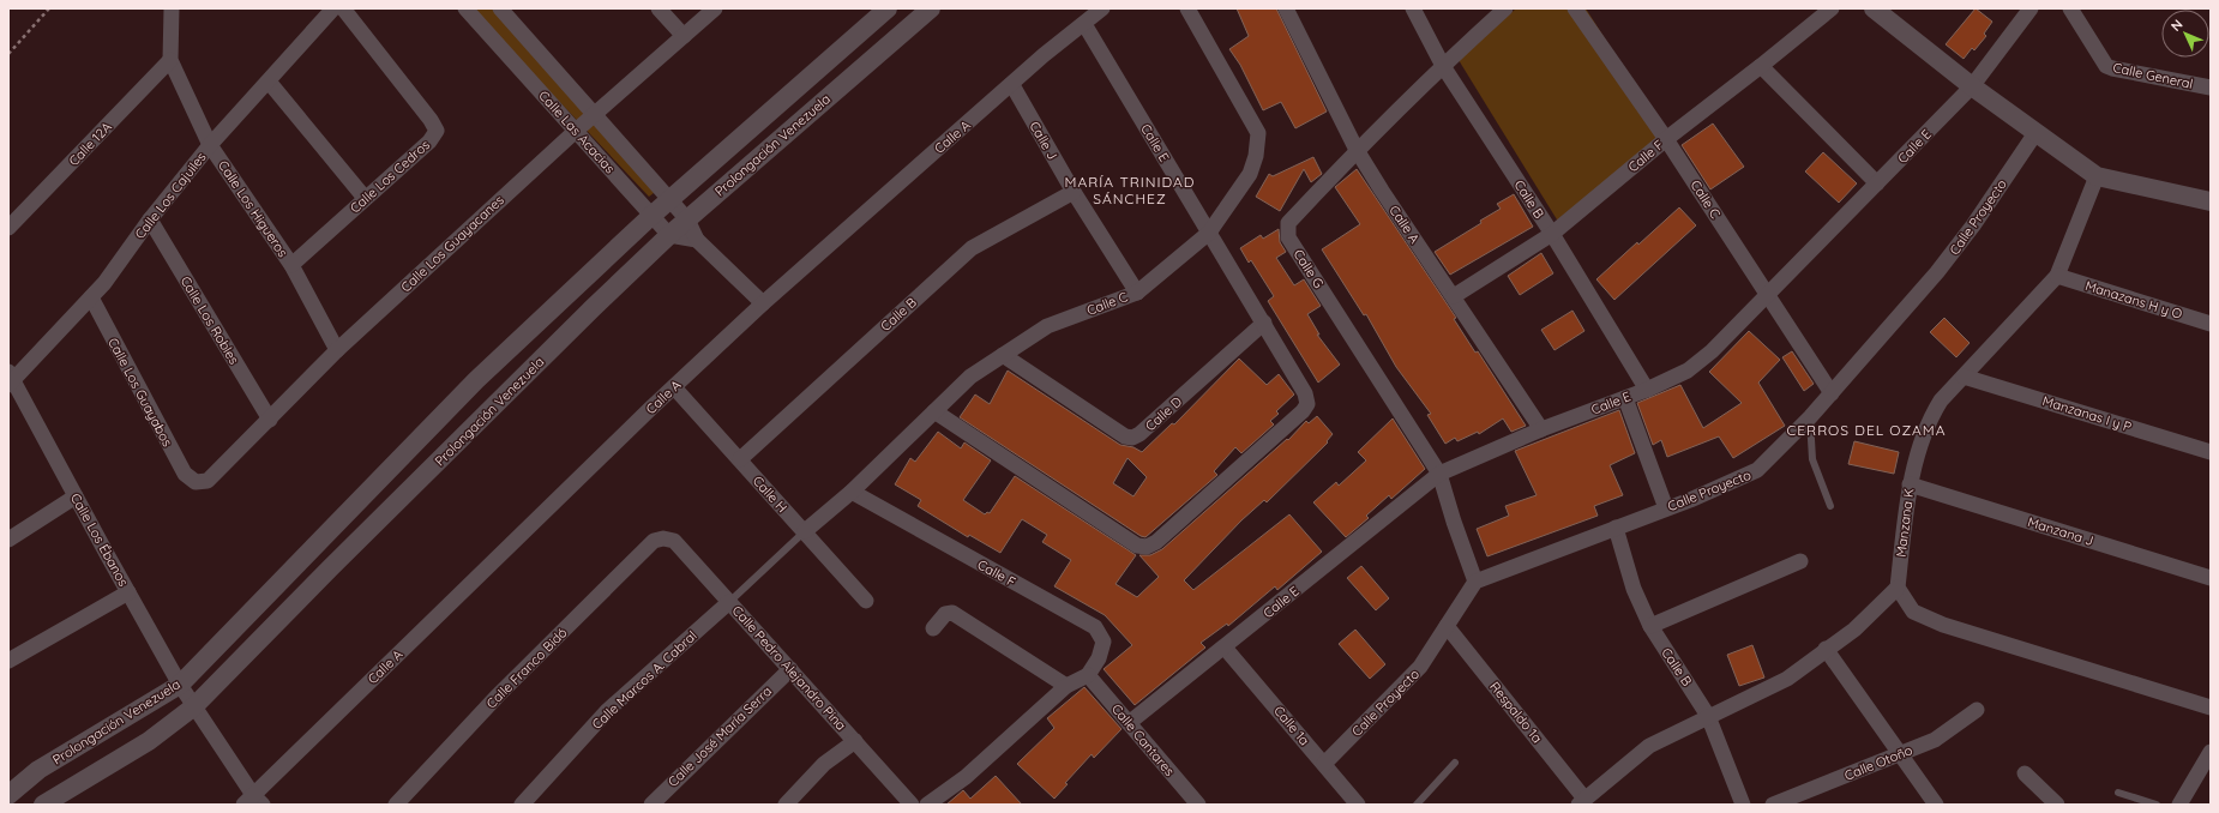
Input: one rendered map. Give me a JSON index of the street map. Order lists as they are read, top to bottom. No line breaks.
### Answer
{"streets":{"street":["Calle General","Calle Las Acacias","Calle A","Calle J","Calle E","Calle 12A","Prolongación Venezuela","Calle F","Calle Los Cedros","Calle Los Cajuiles","Calle B","Calle C","Calle Los Higueros","Calle Proyecto","Calle Los Guayacanes","Calle G","Manazans H y O","Calle Los Robles","Calle Los Guayabos","Calle D","Manzanas I y P","Calle H","Manzana K","Manzana J","Calle Los Ébanos","Calle Franco Bidó","Calle Pedro Alejandro Pina","Calle Marcos A. Cabral","Respaldo 1a","Calle 1a","Calle José María Serra","Calle Cantares","Calle Otoño"]},"crossings":[["Calle Las Acacias","Calle A"],["Calle Las Acacias","Prolongación Venezuela"],["Calle Las Acacias","Calle Los Guayacanes"],["Calle A","Calle J"],["Calle A","Calle E"],["Calle A","Calle F"],["Calle A","Calle G"],["Calle A","Calle H"],["Calle A","Calle Los Ébanos"],["Calle J","Calle B"],["Calle J","Calle C"],["Calle E","Calle B"],["Calle E","Calle C"],["Calle E","Calle G"],["Calle E","Calle D"],["Calle E","Calle 1a"],["Calle E","Calle Cantares"],["Calle 12A","Calle Los Higueros"],["Prolongación Venezuela","Calle Los Ébanos"],["Calle F","Calle B"],["Calle F","Calle C"],["Calle F","Calle Cantares"],["Calle Los Cedros","Calle Los Higueros"],["Calle Los Cajuiles","Calle Los Higueros"],["Calle Los Cajuiles","Calle Los Robles"],["Calle Los Cajuiles","Calle Los Guayabos"],["Calle Los Cajuiles","Calle Los Ébanos"],["Calle B","Calle Proyecto"],["Calle B","Calle G"],["Calle B","Calle H"],["Calle C","Calle Proyecto"],["Calle C","Calle D"],["Calle C","Calle H"],["Calle Los Higueros","Calle Los Guayacanes"],["Calle Proyecto","Calle G"],["Calle Proyecto","Respaldo 1a"],["Calle Proyecto","Calle 1a"],["Calle Los Guayacanes","Calle Los Robles"],["Calle Los Guayacanes","Calle Los Guayabos"],["Manazans H y O","Manzana K"],["Manzanas I y P","Manzana K"],["Manzana K","Manzana J"],["Calle Franco Bidó","Calle Pedro Alejandro Pina"],["Calle Pedro Alejandro Pina","Calle Marcos A. Cabral"],["Calle Pedro Alejandro Pina","Calle José María Serra"]],"districts":["MARÍA TRINIDAD SÁNCHEZ","CERROS DEL OZAMA"],"north":"top left"}
